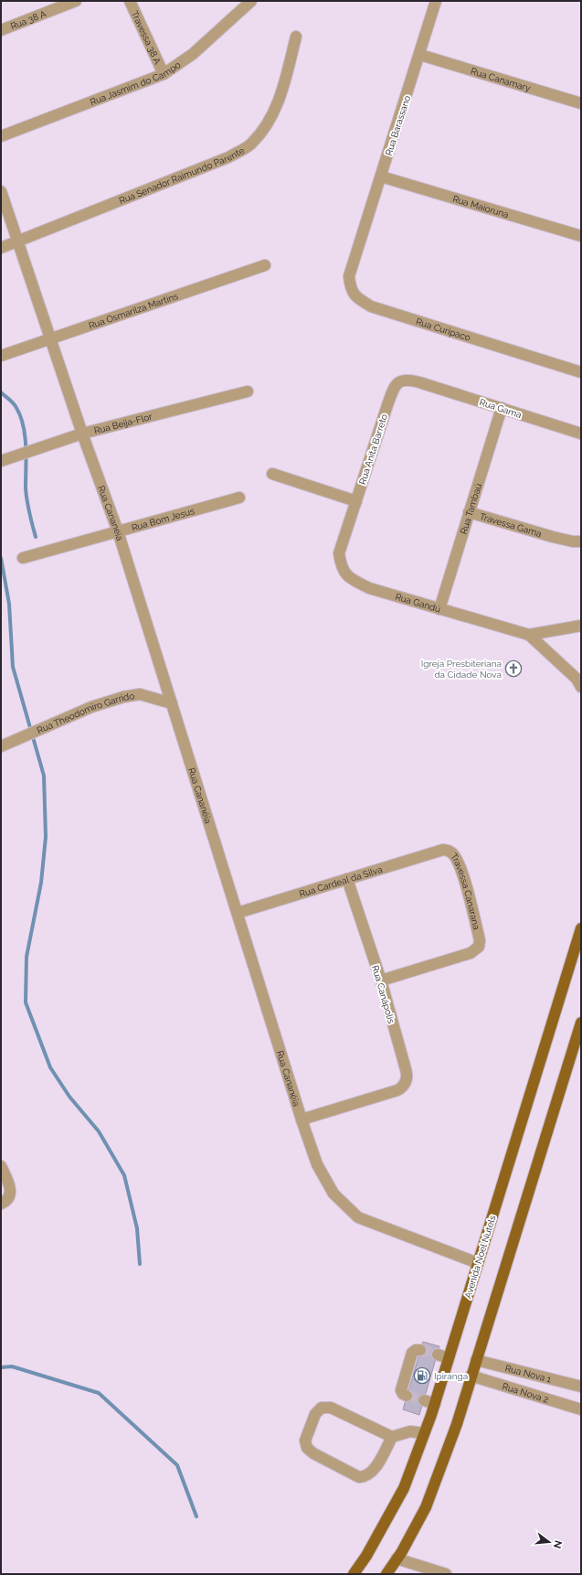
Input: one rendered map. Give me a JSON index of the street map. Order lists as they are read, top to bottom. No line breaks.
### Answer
{"streets":{"main road":["Avenida Noel Nutels"],"street":["Rua 38 A","Travessa 38 A","Rua Canamary","Rua Jasmim do Campo","Rua Barassano","Rua Senador Raimundo Parente","Rua Maioruna","Rua Osmarilza Martins","Rua Curipaco","Rua Gama","Rua Beija-Flor","Rua Anita Barreto","Rua Tambaú","Rua Cananéia","Rua Bom Jesus","Travessa Gama","Rua Gandú","Rua Theodomiro Garrido","Rua Cardeal da Silva","Travessa Canarana","Rua Canápolis","Rua Nova 1","Rua Nova 2"]},"crossings":[["Travessa 38 A","Rua Jasmim do Campo"],["Rua Canamary","Rua Barassano"],["Rua Barassano","Rua Maioruna"],["Rua Barassano","Rua Curipaco"],["Rua Senador Raimundo Parente","Rua Cananéia"],["Rua Osmarilza Martins","Rua Cananéia"],["Rua Gama","Rua Anita Barreto"],["Rua Gama","Rua Tambaú"],["Rua Beija-Flor","Rua Cananéia"],["Rua Anita Barreto","Rua Gandú"],["Rua Tambaú","Travessa Gama"],["Rua Tambaú","Rua Gandú"],["Rua Cananéia","Rua Bom Jesus"],["Rua Cananéia","Rua Theodomiro Garrido"],["Rua Cananéia","Rua Cardeal da Silva"],["Rua Cananéia","Rua Canápolis"],["Rua Cananéia","Avenida Noel Nutels"],["Rua Cardeal da Silva","Travessa Canarana"],["Rua Cardeal da Silva","Rua Canápolis"],["Travessa Canarana","Rua Canápolis"]],"places":{"church":["Igreja Presbiteriana da Cidade Nova"],"fuel station":["Ipiranga"]},"north":"right"}
